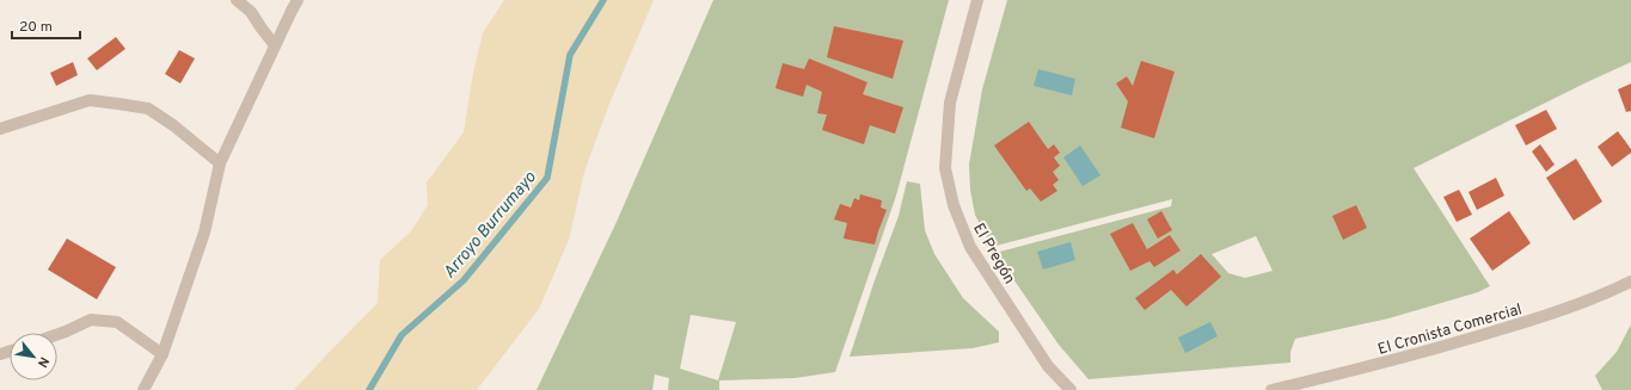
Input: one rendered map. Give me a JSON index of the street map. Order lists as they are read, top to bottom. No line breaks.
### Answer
{"streets":{"street":["El Pregón","El Cronista Comercial"]},"water":["Arroyo Burrumayo"],"scale_bar":"20 m","north":"bottom right"}
